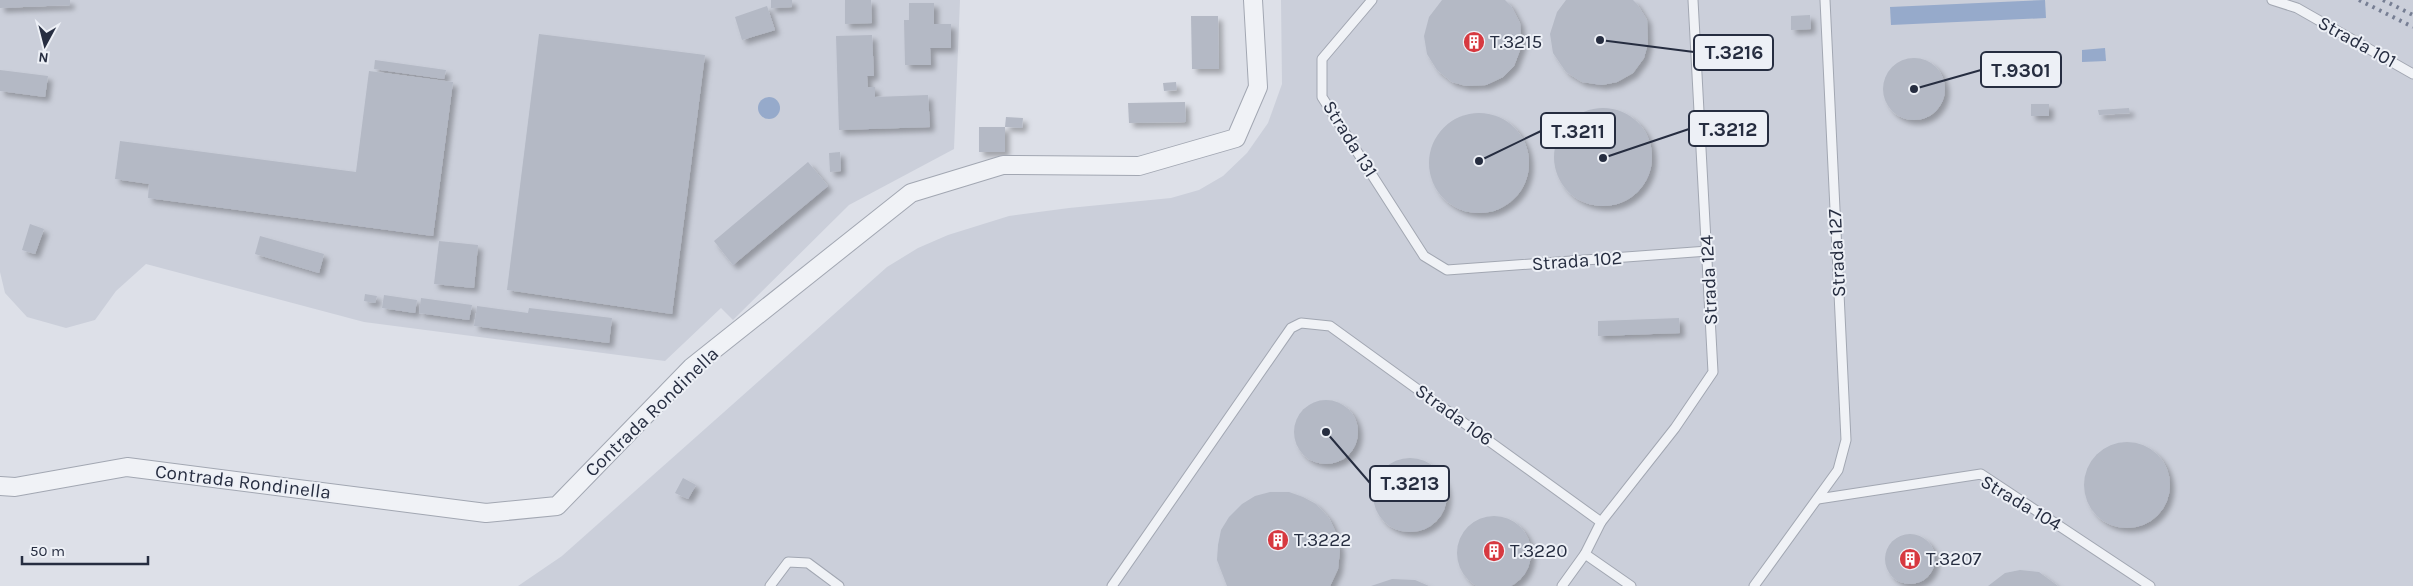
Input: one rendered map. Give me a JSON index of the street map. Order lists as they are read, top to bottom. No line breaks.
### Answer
{"streets":{"street":["Contrada Rondinella"],"lane":["Strada 101","Strada 131","Strada 127","Strada 102","Strada 124","Strada 106","Strada 104"]},"crossings":[["Strada 131","Strada 102"],["Strada 127","Strada 104"],["Strada 102","Strada 124"],["Strada 124","Strada 106"]],"places":{"other":["T.3216","T.9301","T.3212","T.3211","T.3213"],"building":["T.3215","T.3222","T.3220","T.3207"]},"scale_bar":"50 m","north":"bottom"}
